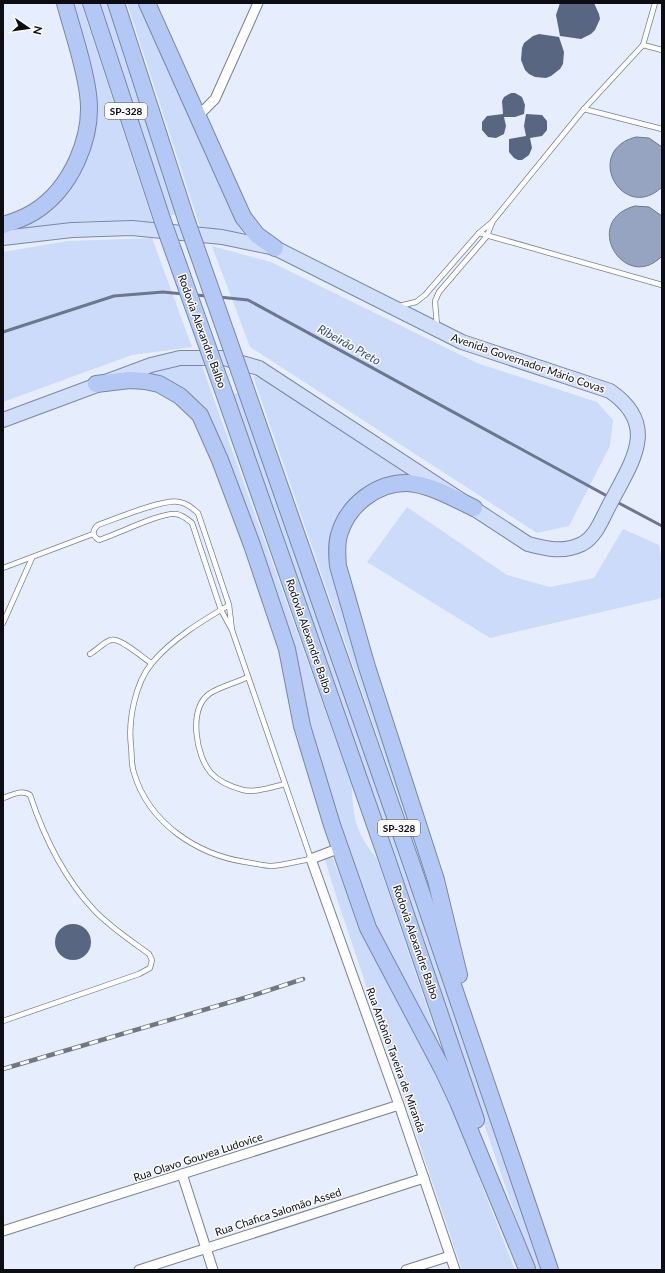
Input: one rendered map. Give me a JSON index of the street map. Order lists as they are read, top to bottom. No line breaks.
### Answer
{"streets":{"highway":["SP-328","Rodovia Alexandre Balbo"],"main road":["Avenida Governador Mário Covas"],"street":["Rua Antônio Taveira de Miranda","Rua Olavo Gouvea Ludovice","Rua Chafica Salomão Assed"]},"crossings":[["Rua Antônio Taveira de Miranda","Rua Olavo Gouvea Ludovice"],["Rua Antônio Taveira de Miranda","Rua Chafica Salomão Assed"]],"water":["Ribeirão Preto"],"north":"right"}
